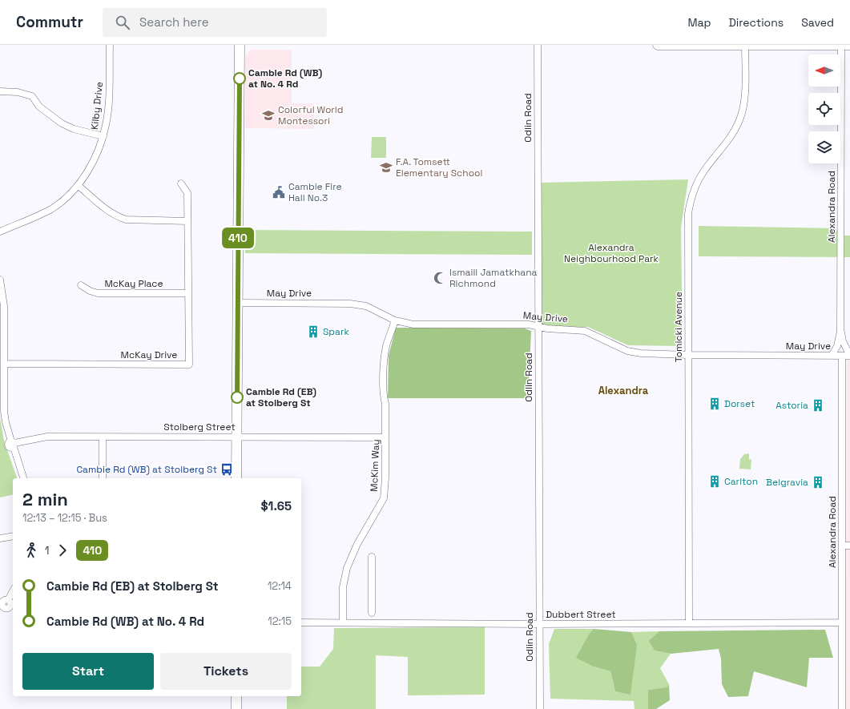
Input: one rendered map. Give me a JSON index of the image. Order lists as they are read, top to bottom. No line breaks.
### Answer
{"streets":{"street":["Kilby Drive","Odlin Road","Alexandra Road","McKay Place","May Drive","Tomicki Avenue","McKay Drive","Stolberg Street","McKim Way","Dubbert Street"]},"crossings":[["Odlin Road","May Drive"],["Odlin Road","Dubbert Street"],["Alexandra Road","May Drive"],["Alexandra Road","Dubbert Street"],["McKay Place","McKay Drive"],["May Drive","Tomicki Avenue"],["May Drive","McKim Way"],["Tomicki Avenue","Dubbert Street"],["Stolberg Street","McKim Way"],["McKim Way","Dubbert Street"]],"districts":["Alexandra"],"parks":["Alexandra Neighbourhood Park"],"places":{"other":["Cambie Rd (WB) at No. 4 Rd","Cambie Rd (EB) at Stolberg St"],"school or university":["Colorful World Montessori","F.A. Tomsett Elementary School"],"public building":["Cambie Fire Hall No.3"],"mosque":["Ismaili Jamatkhana Richmond"],"building":["Spark","Dorset","Astoria","Carlton","Belgravia"],"bus stop":["Cambie Rd (WB) at Stolberg St"]},"lines":["bus line 410"],"north":"left","page":{"header":"Commutr","search":"Search here","nav":["Map","Directions","Saved"],"on_map":"410","heading":["2 min","12:13 – 12:15 · Bus","$1.65"],"legs":["1","410"],"list":[{"name":"Cambie Rd (EB) at Stolberg St","value":"12:14"},{"name":"Cambie Rd (WB) at No. 4 Rd","value":"12:15"}],"buttons":["Start","Tickets"]}}
